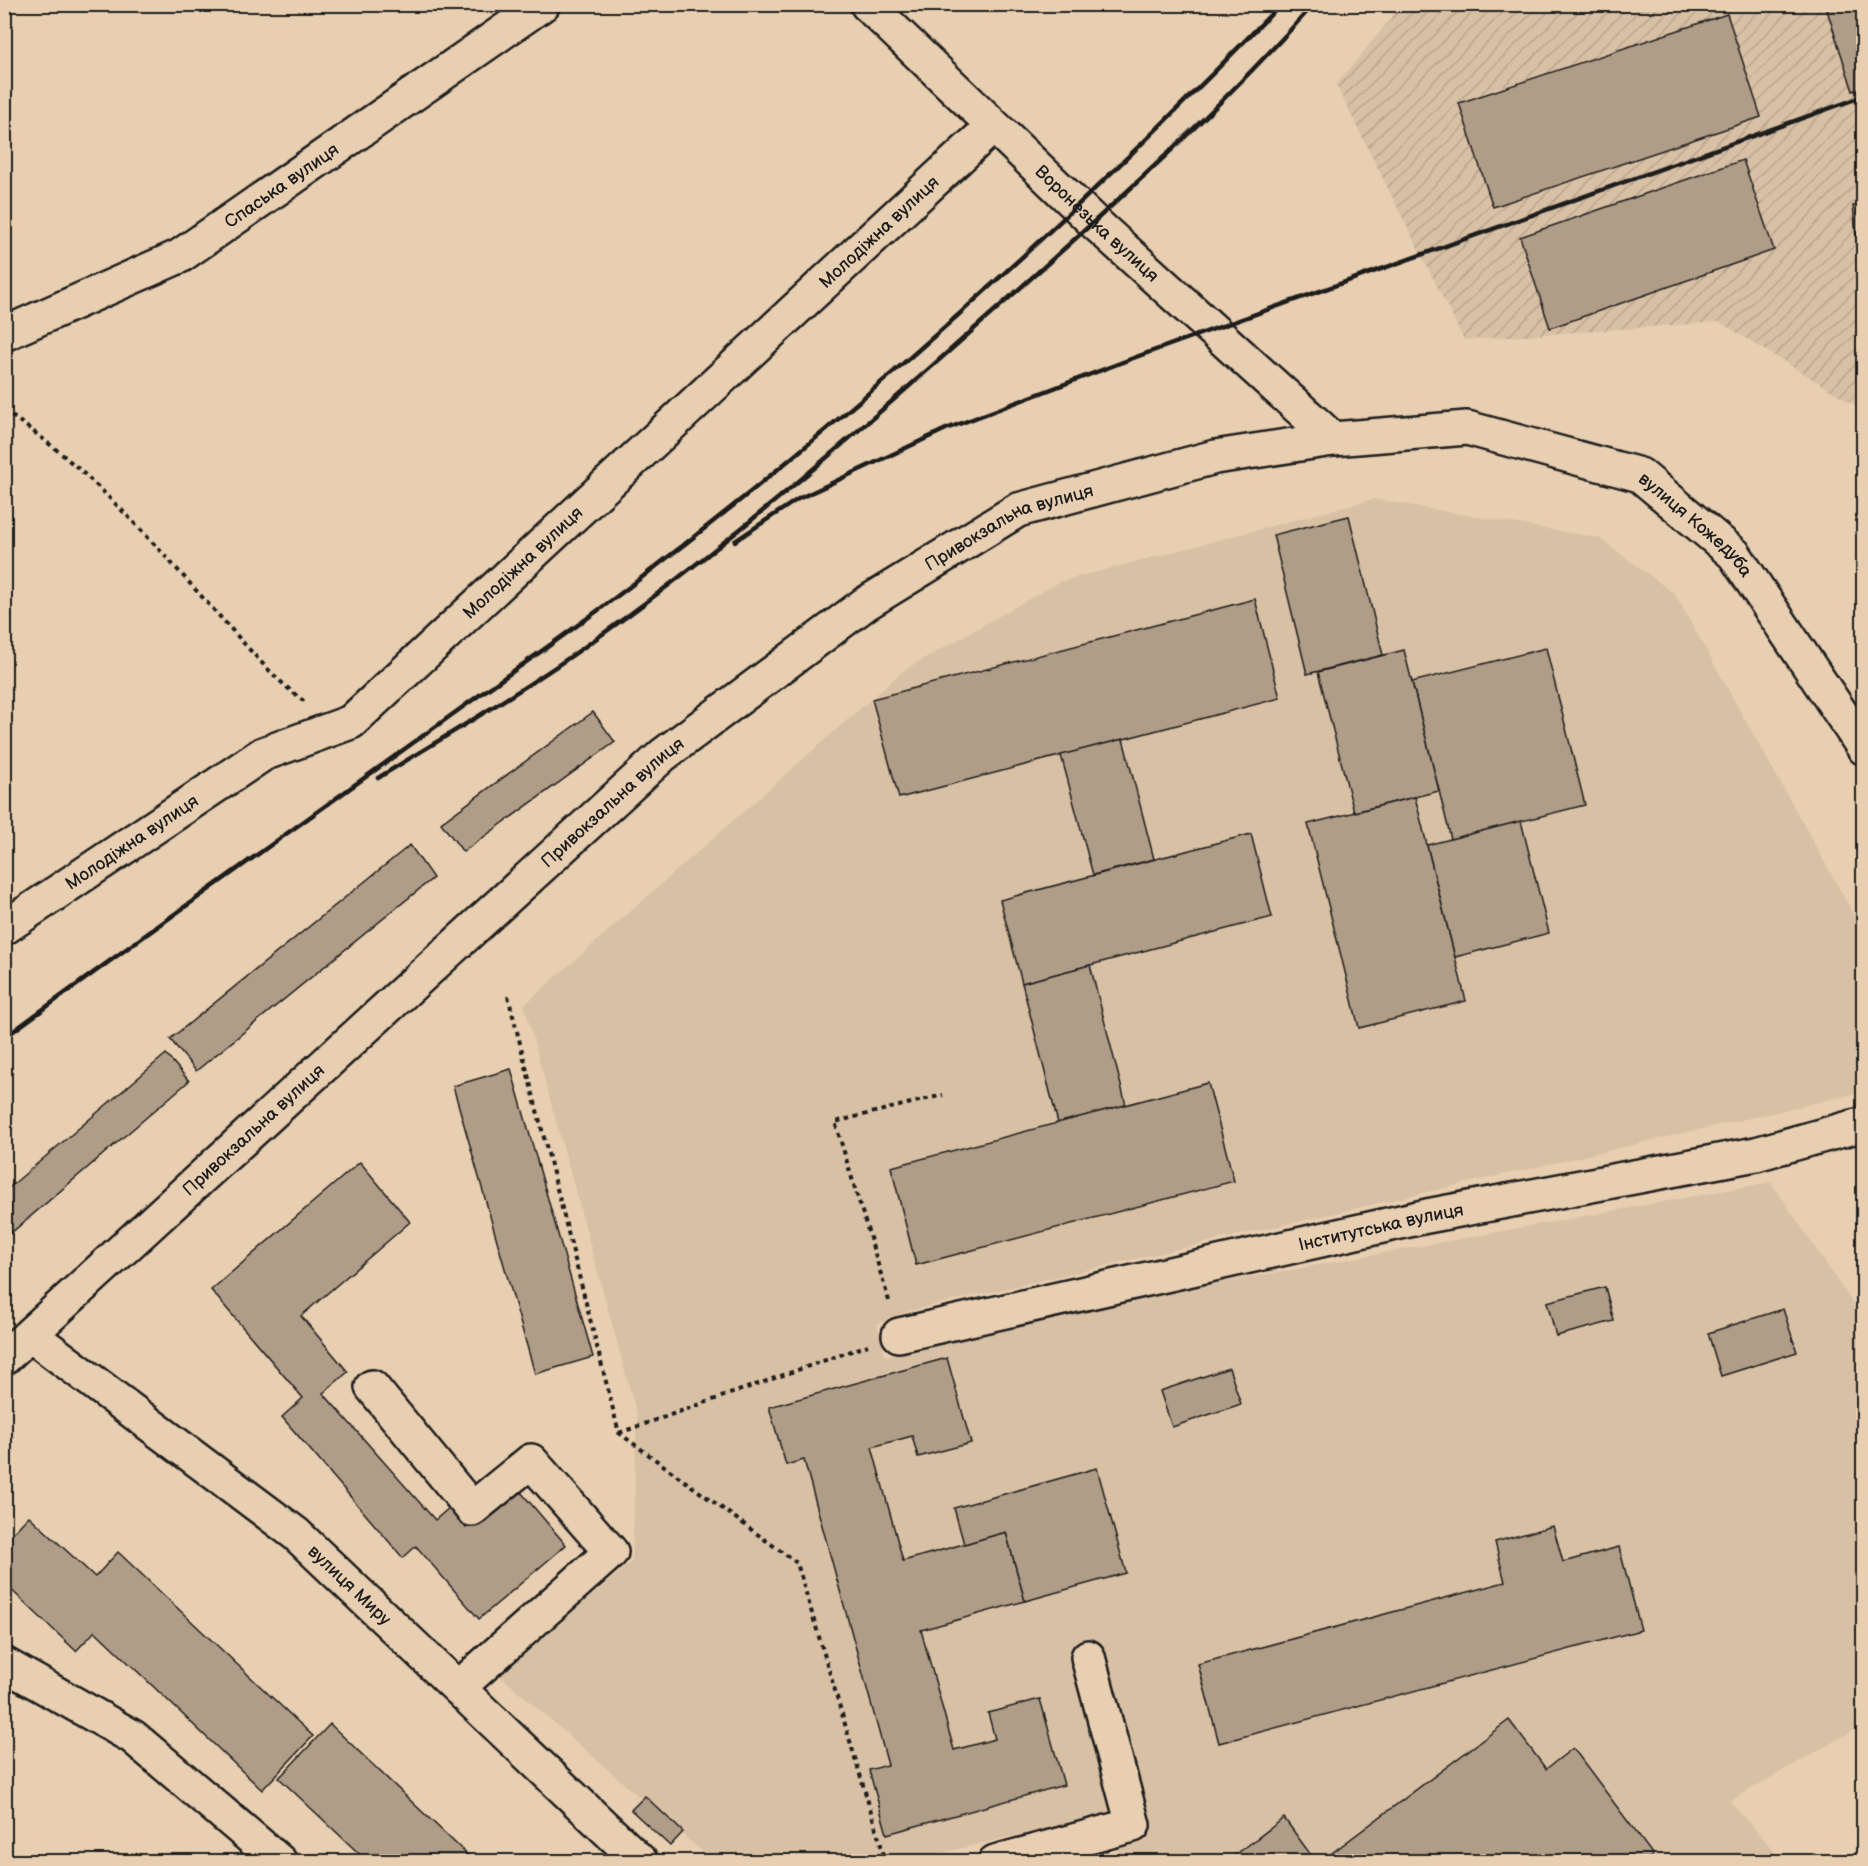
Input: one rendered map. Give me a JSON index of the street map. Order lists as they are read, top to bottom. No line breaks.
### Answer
{"streets":{"main road":["Спаська вулиця","Воронезька вулиця","Молодіжна вулиця","вулиця Кожедуба","Привокзальна вулиця","Інститутська вулиця","вулиця Миру"]},"crossings":[["Воронезька вулиця","Молодіжна вулиця"],["Воронезька вулиця","вулиця Кожедуба"],["Воронезька вулиця","Привокзальна вулиця"],["вулиця Кожедуба","Привокзальна вулиця"],["Привокзальна вулиця","вулиця Миру"]]}
